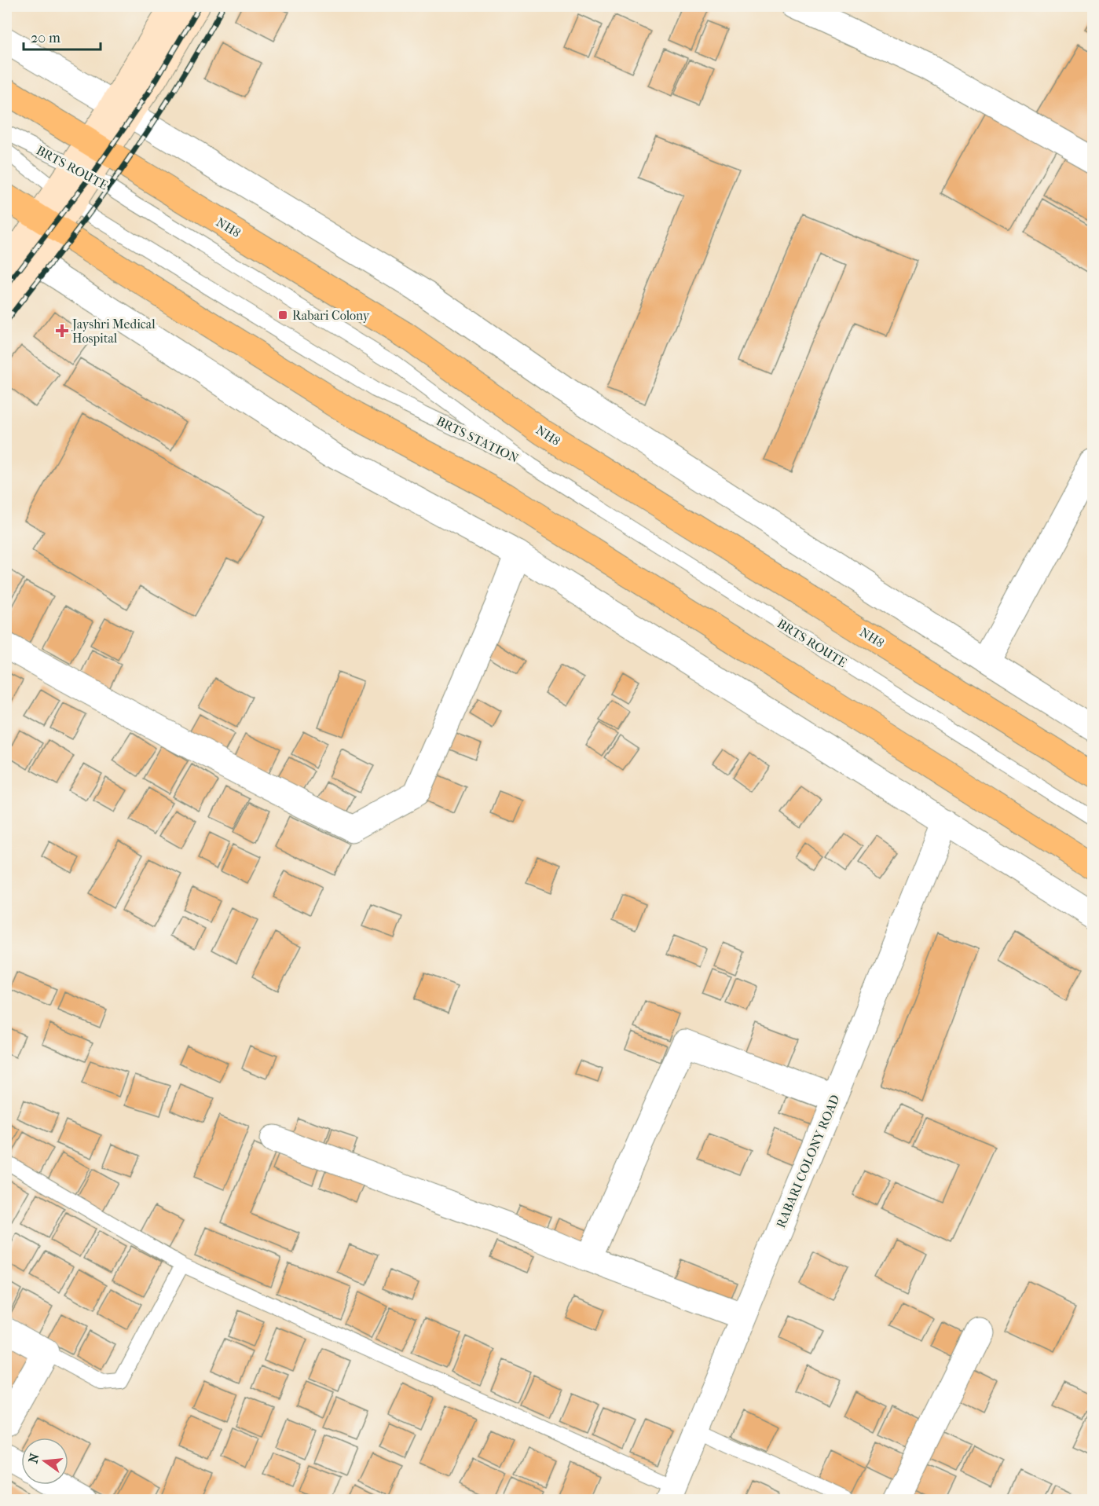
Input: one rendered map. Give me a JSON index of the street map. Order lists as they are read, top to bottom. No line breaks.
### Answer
{"streets":{"main road":["NH8"],"street":["RABARI COLONY ROAD"],"lane":["BRTS ROUTE","BRTS STATION"]},"crossings":[["BRTS ROUTE","BRTS STATION"]],"places":{"transit":["Rabari Colony"],"health":["Jayshri Medical Hospital"]},"scale_bar":"20 m","north":"left"}
